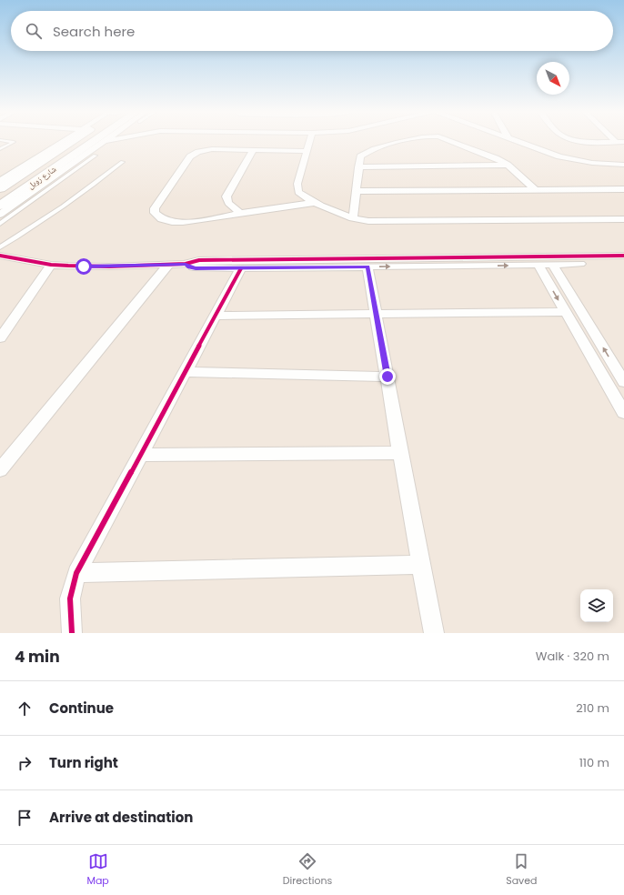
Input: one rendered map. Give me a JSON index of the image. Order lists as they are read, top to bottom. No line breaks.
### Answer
{"streets":{"main road":["شارع زويل"]},"north":"bottom right","page":{"search":"Search here","heading":["4 min","Walk · 320 m"],"list":[["Continue","210 m"],["Turn right","110 m"],"Arrive at destination"],"nav":["Map","Directions","Saved"]}}
